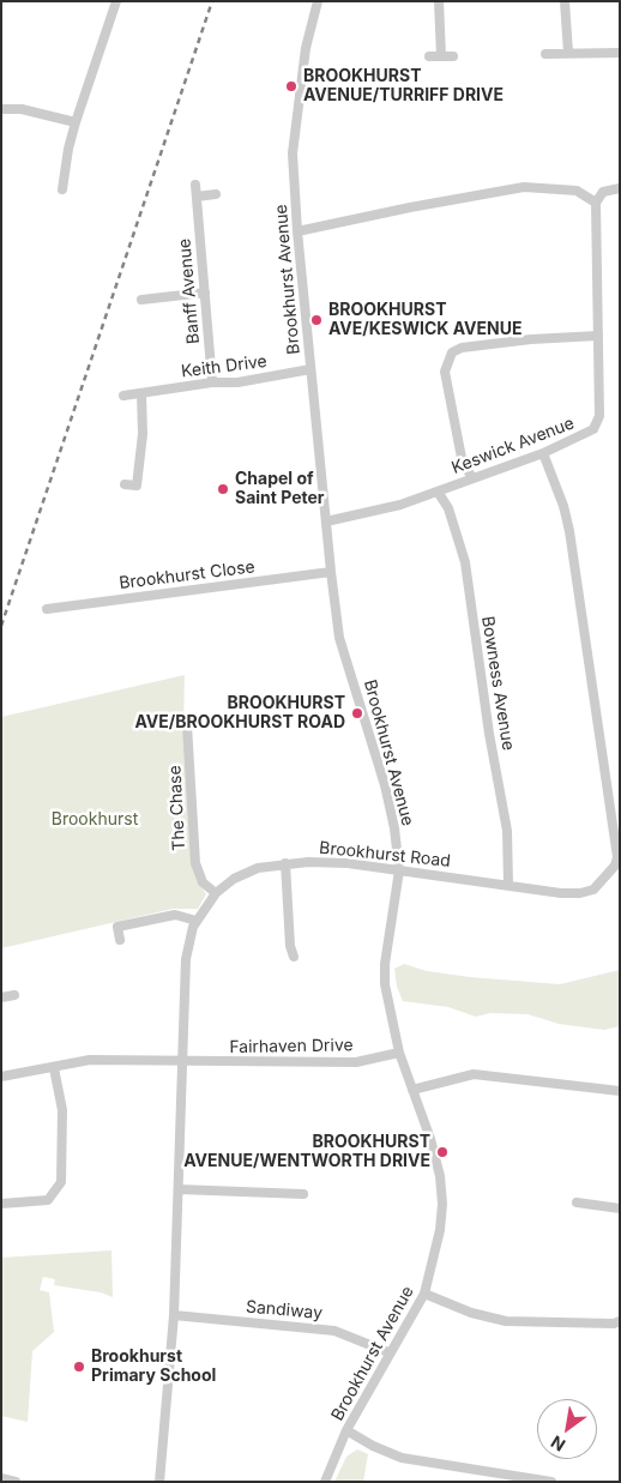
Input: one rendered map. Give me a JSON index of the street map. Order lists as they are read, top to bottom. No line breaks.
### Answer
{"streets":{"street":["Brookhurst Avenue","Banff Avenue","Keith Drive","Keswick Avenue","Brookhurst Close","Bowness Avenue","The Chase","Brookhurst Road","Fairhaven Drive","Sandiway"]},"crossings":[["Brookhurst Avenue","Keith Drive"],["Brookhurst Avenue","Keswick Avenue"],["Brookhurst Avenue","Brookhurst Close"],["Brookhurst Avenue","Brookhurst Road"],["Brookhurst Avenue","Fairhaven Drive"],["Brookhurst Avenue","Sandiway"],["Banff Avenue","Keith Drive"],["Keswick Avenue","Bowness Avenue"],["Keswick Avenue","Brookhurst Road"],["Bowness Avenue","Brookhurst Road"],["The Chase","Brookhurst Road"],["Brookhurst Road","Fairhaven Drive"],["Brookhurst Road","Sandiway"]],"parks":["Brookhurst"],"places":["BROOKHURST AVENUE/TURRIFF DRIVE","BROOKHURST AVE/KESWICK AVENUE","Chapel of Saint Peter","BROOKHURST AVE/BROOKHURST ROAD","BROOKHURST AVENUE/WENTWORTH DRIVE","Brookhurst Primary School"],"north":"bottom left"}
